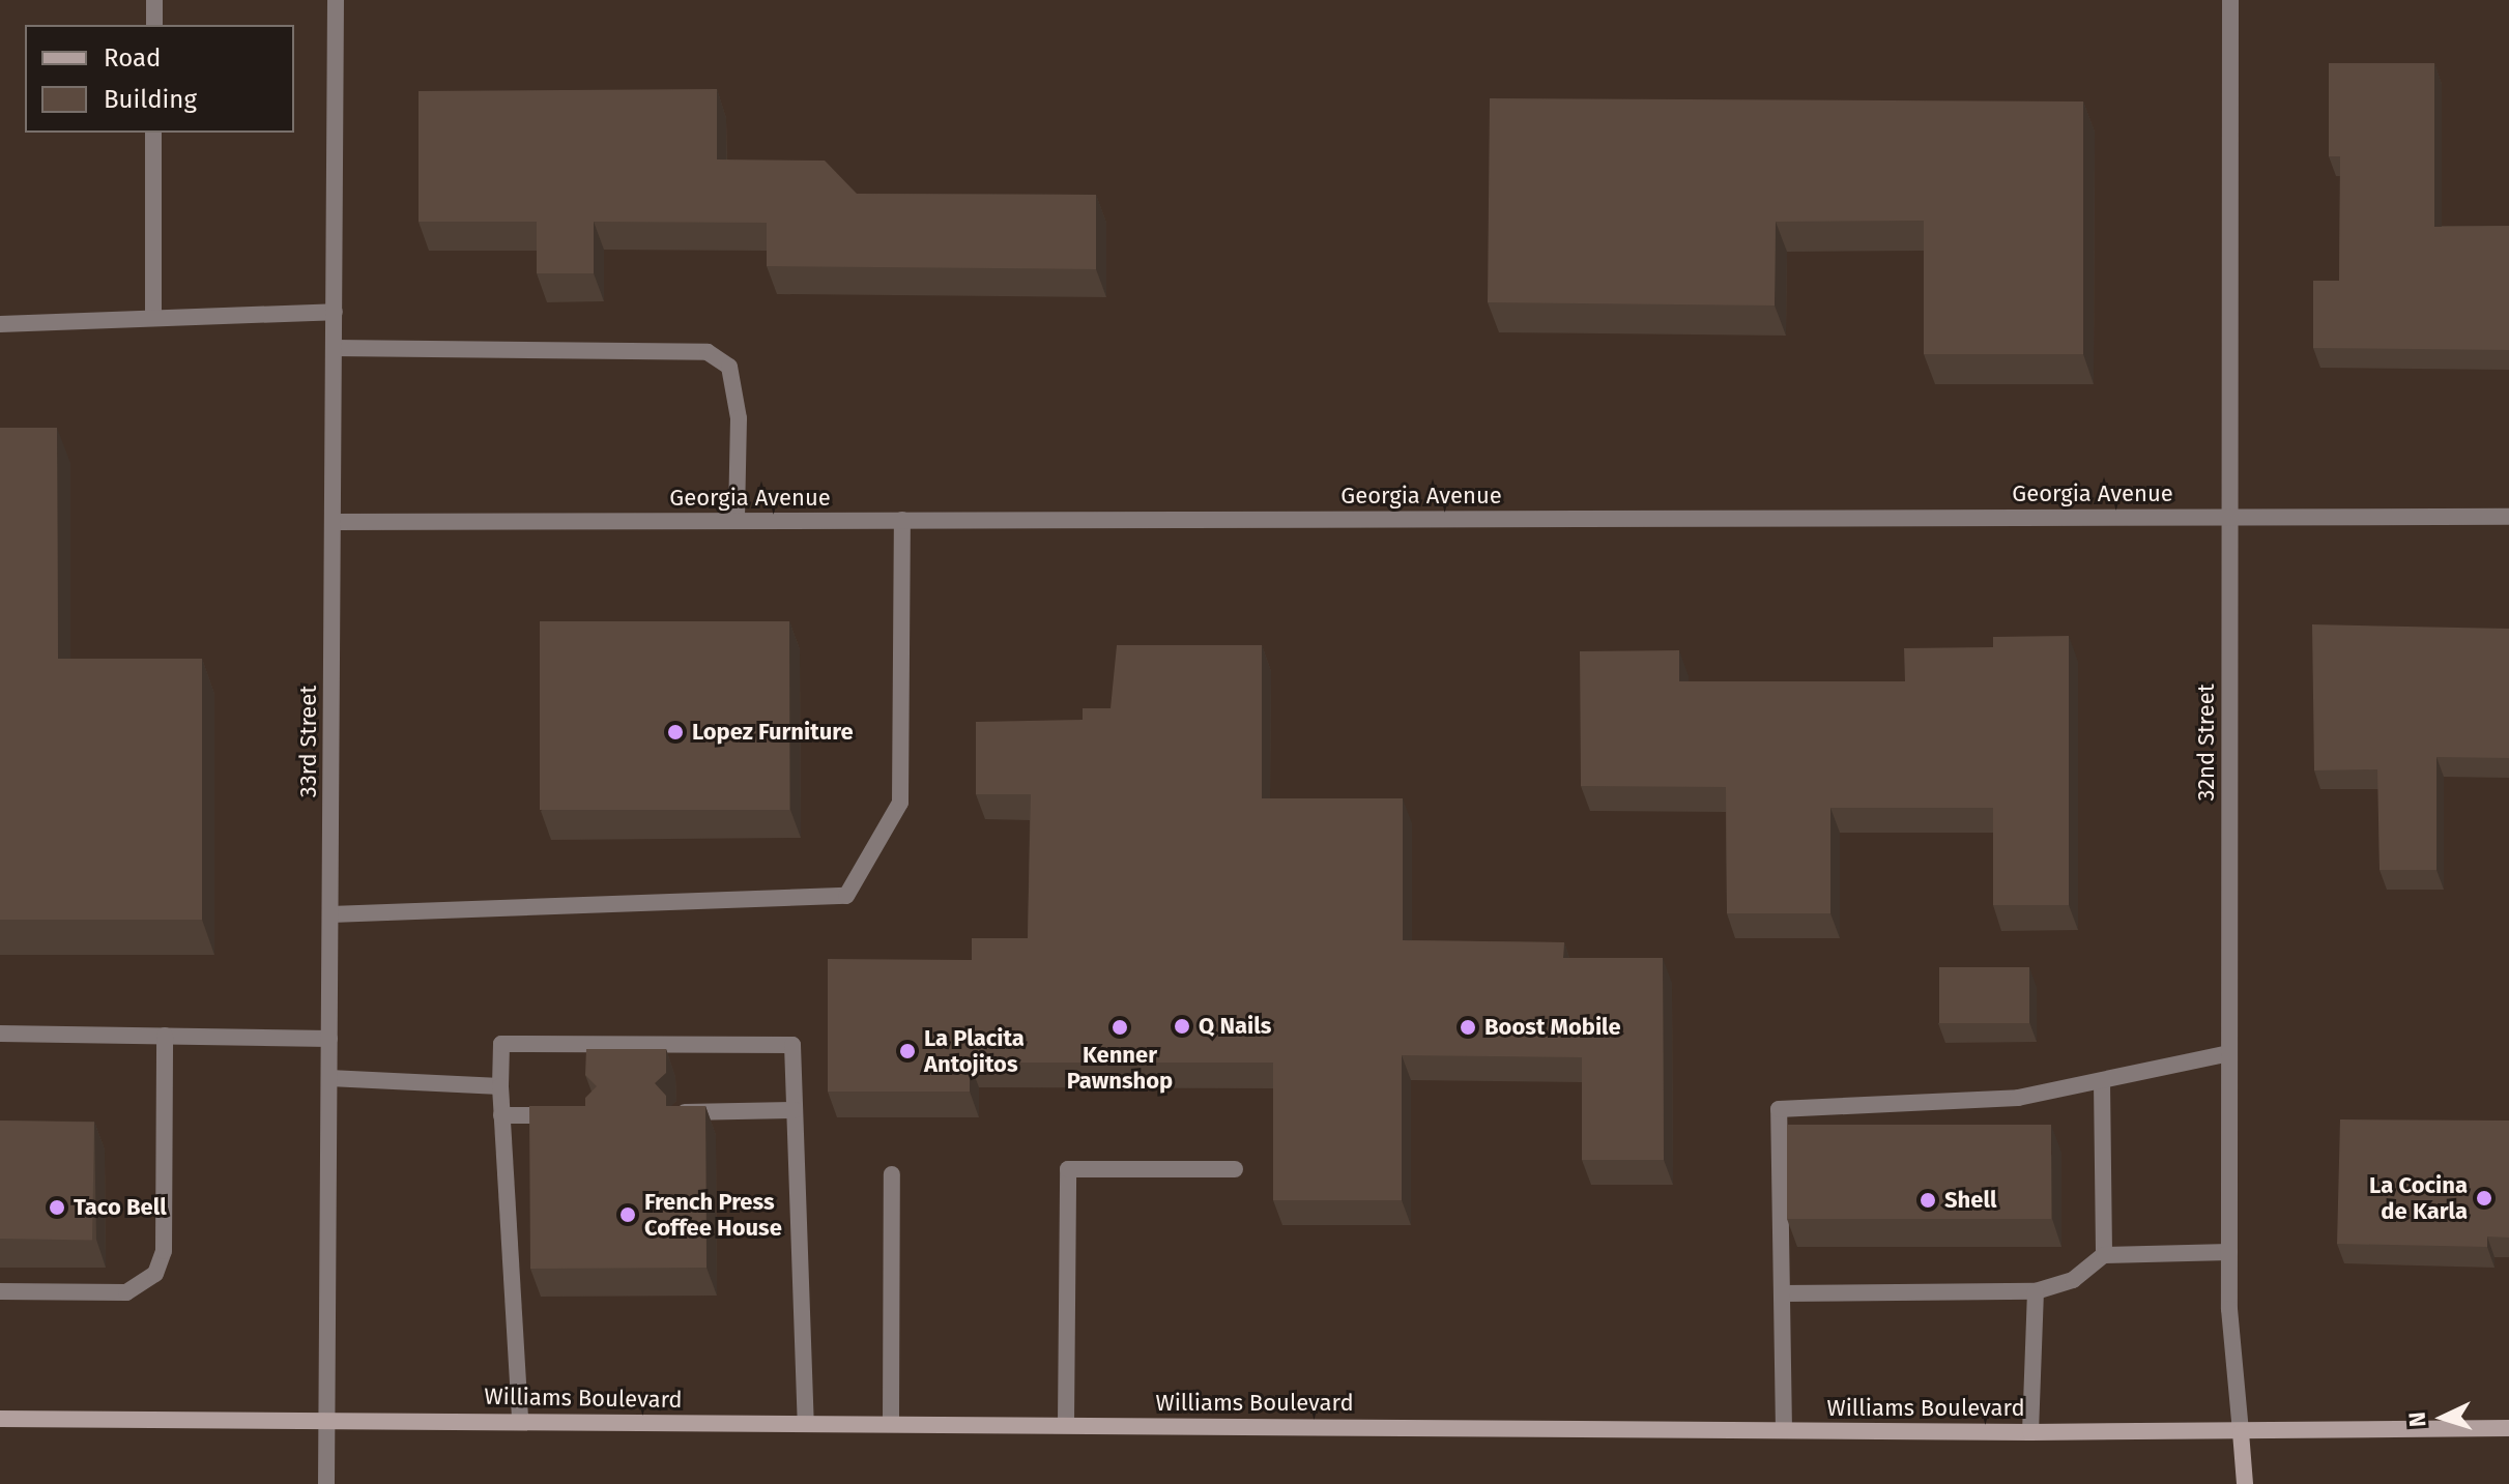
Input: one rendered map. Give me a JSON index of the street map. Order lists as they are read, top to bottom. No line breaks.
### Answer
{"streets":{"main road":["32nd Street","Williams Boulevard"],"street":["Georgia Avenue","33rd Street"]},"crossings":[["Georgia Avenue","33rd Street"],["Georgia Avenue","32nd Street"],["33rd Street","Williams Boulevard"],["32nd Street","Williams Boulevard"]],"places":["Lopez Furniture","Q Nails","Kenner Pawnshop","Boost Mobile","La Placita Antojitos","La Cocina de Karla","Shell","Taco Bell","French Press Coffee House"],"legend":["Road","Building"],"north":"left"}
